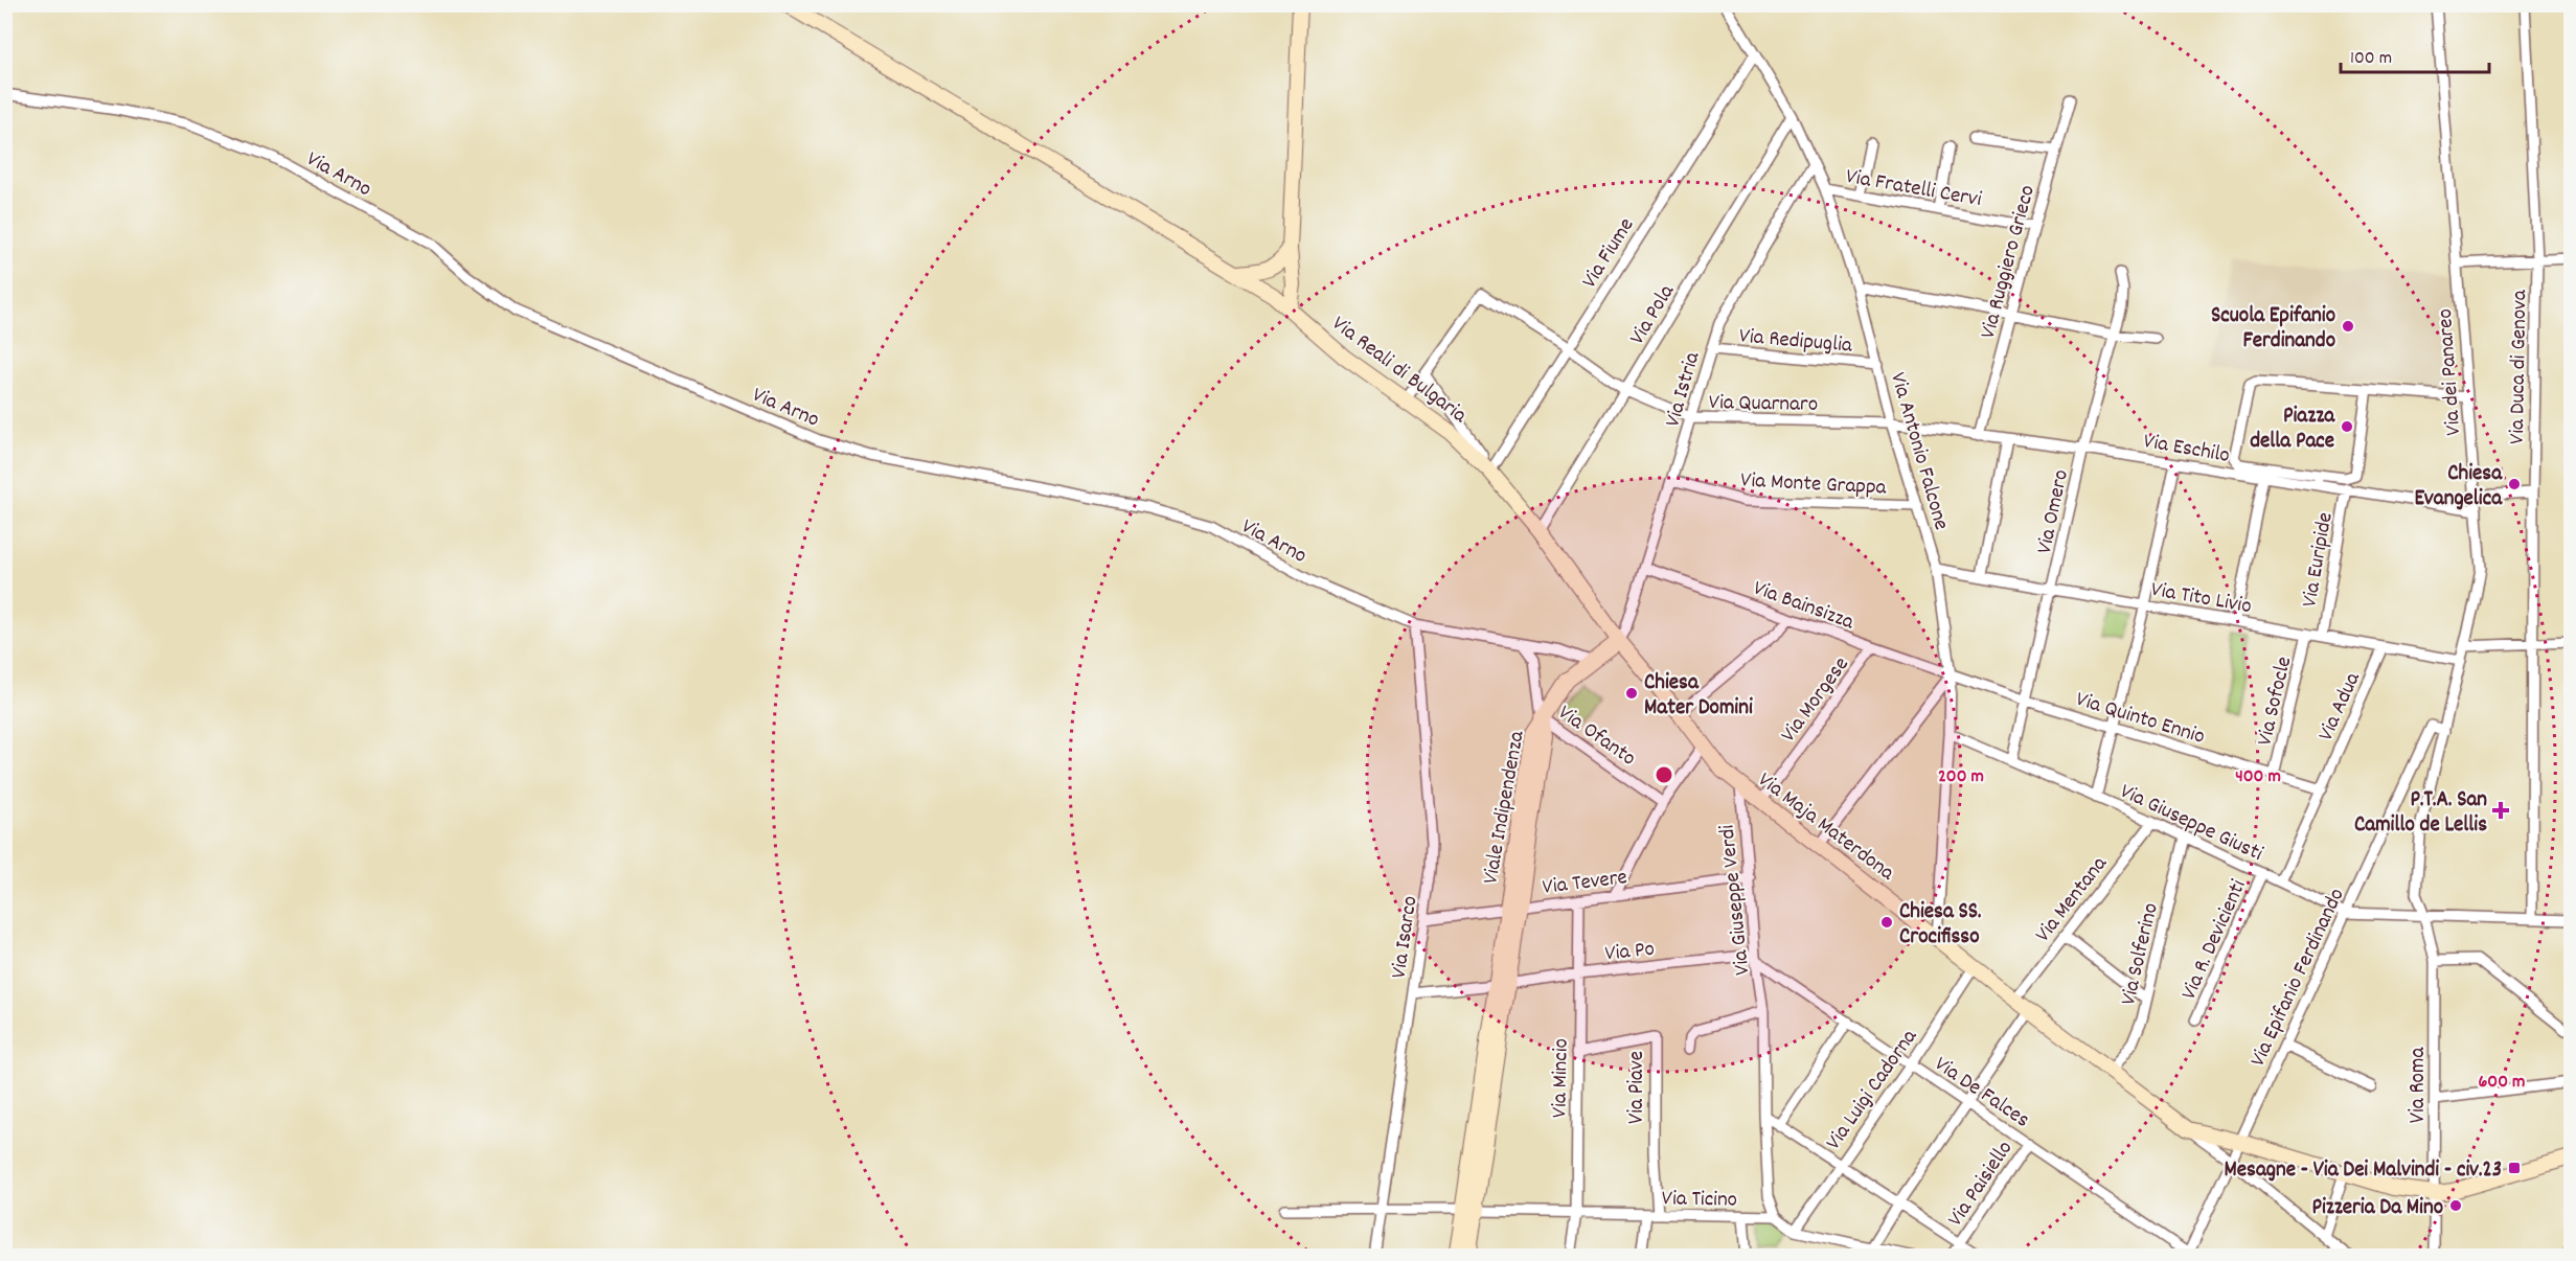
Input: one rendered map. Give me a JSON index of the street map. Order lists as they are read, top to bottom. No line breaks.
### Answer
{"streets":{"main road":["Via Reali di Bulgaria","Viale Indipendenza","Via Maja Materdona"],"street":["Via Arno","Via Fratelli Cervi","Via Fiume","Via Ruggiero Grieco","Via Pola","Via Redipuglia","Via Duca di Genova","Via dei Panareo","Via Istria","Via Quarnaro","Via Eschilo","Via Antonio Falcone","Via Monte Grappa","Via Omero","Via Euripide","Via Tito Livio","Via Bainsizza","Via Morgese","Via Sofocle","Via Adua","Via Quinto Ennio","Via Ofanto","Via Giuseppe Giusti","Via Tevere","Via Mentana","Via Giuseppe Verdi","Via Isarco","Via R. Devicienti","Via Po","Via Solferino","Via Epifanio Ferdinando","Via Mincio","Via Roma","Via Piave","Via Luigi Cadorna","Via De Falces","Via Paisiello","Via Ticino"]},"crossings":[["Via Arno","Viale Indipendenza"],["Via Arno","Via Isarco"],["Via Fratelli Cervi","Via Ruggiero Grieco"],["Via Fratelli Cervi","Via Antonio Falcone"],["Via Fiume","Via Reali di Bulgaria"],["Via Fiume","Via Quarnaro"],["Via Fiume","Via Antonio Falcone"],["Via Ruggiero Grieco","Via Eschilo"],["Via Pola","Via Reali di Bulgaria"],["Via Pola","Via Quarnaro"],["Via Pola","Via Antonio Falcone"],["Via Redipuglia","Via Istria"],["Via Redipuglia","Via Antonio Falcone"],["Via Duca di Genova","Via Giuseppe Giusti"],["Via Reali di Bulgaria","Via Istria"],["Via Reali di Bulgaria","Via Quarnaro"],["Via Reali di Bulgaria","Viale Indipendenza"],["Via Reali di Bulgaria","Via Maja Materdona"],["Via dei Panareo","Via Eschilo"],["Via dei Panareo","Via Tito Livio"],["Via dei Panareo","Via Giuseppe Giusti"],["Via dei Panareo","Via Epifanio Ferdinando"],["Via dei Panareo","Via Roma"],["Via Istria","Via Quarnaro"],["Via Istria","Via Antonio Falcone"],["Via Istria","Via Monte Grappa"],["Via Istria","Via Bainsizza"],["Via Istria","Viale Indipendenza"],["Via Istria","Via Maja Materdona"],["Via Quarnaro","Via Eschilo"],["Via Quarnaro","Via Antonio Falcone"],["Via Eschilo","Via Antonio Falcone"],["Via Eschilo","Via Omero"],["Via Eschilo","Via Euripide"],["Via Antonio Falcone","Via Monte Grappa"],["Via Antonio Falcone","Via Tito Livio"],["Via Antonio Falcone","Via Bainsizza"],["Via Antonio Falcone","Via Quinto Ennio"],["Via Antonio Falcone","Via Giuseppe Giusti"],["Via Antonio Falcone","Via Maja Materdona"],["Via Omero","Via Tito Livio"],["Via Omero","Via Quinto Ennio"],["Via Omero","Via Giuseppe Giusti"],["Via Euripide","Via Tito Livio"],["Via Tito Livio","Via Sofocle"],["Via Tito Livio","Via Adua"],["Via Bainsizza","Via Morgese"],["Via Bainsizza","Via Quinto Ennio"],["Via Morgese","Via Maja Materdona"],["Via Sofocle","Via Quinto Ennio"],["Via Adua","Via Quinto Ennio"],["Via Adua","Via Giuseppe Giusti"],["Via Ofanto","Viale Indipendenza"],["Viale Indipendenza","Via Maja Materdona"],["Viale Indipendenza","Via Tevere"],["Viale Indipendenza","Via Po"],["Viale Indipendenza","Via Ticino"],["Via Giuseppe Giusti","Via Mentana"],["Via Giuseppe Giusti","Via R. Devicienti"],["Via Giuseppe Giusti","Via Solferino"],["Via Giuseppe Giusti","Via Epifanio Ferdinando"],["Via Giuseppe Giusti","Via Roma"],["Via Maja Materdona","Via Mentana"],["Via Maja Materdona","Via Giuseppe Verdi"],["Via Maja Materdona","Via Solferino"],["Via Maja Materdona","Via Epifanio Ferdinando"],["Via Maja Materdona","Via Roma"],["Via Maja Materdona","Via Luigi Cadorna"],["Via Tevere","Via Giuseppe Verdi"],["Via Tevere","Via Isarco"],["Via Tevere","Via Mincio"],["Via Giuseppe Verdi","Via Po"],["Via Giuseppe Verdi","Via De Falces"],["Via Giuseppe Verdi","Via Ticino"],["Via Isarco","Via Po"],["Via Isarco","Via Ticino"],["Via Po","Via Mincio"],["Via Po","Via De Falces"],["Via Epifanio Ferdinando","Via De Falces"],["Via Mincio","Via Piave"],["Via Mincio","Via Ticino"],["Via Piave","Via Ticino"],["Via Luigi Cadorna","Via De Falces"],["Via De Falces","Via Paisiello"]],"places":{"other":["Scuola Epifanio Ferdinando","Piazza della Pace","Chiesa Evangelica","Chiesa Mater Domini","Chiesa SS. Crocifisso","Pizzeria Da Mino"],"health":["P.T.A. San Camillo de Lellis"],"transit":["Mesagne - Via Dei Malvindi - civ.23"]},"scale_bar":"100 m","rings":["200 m","400 m","600 m"]}
